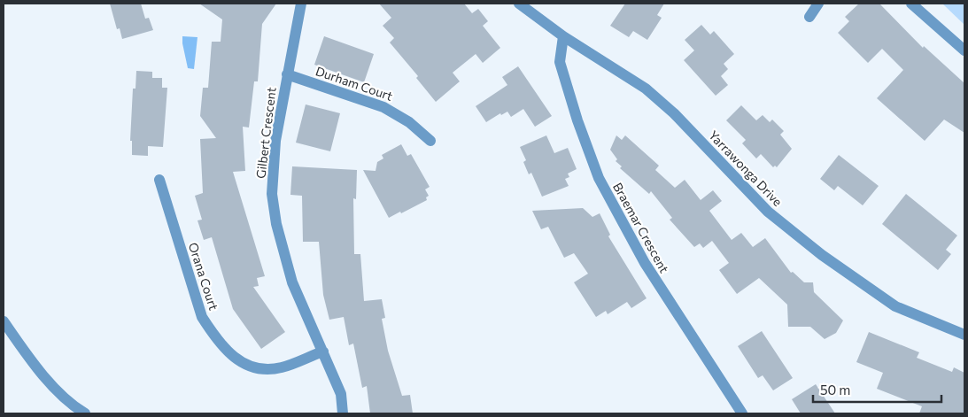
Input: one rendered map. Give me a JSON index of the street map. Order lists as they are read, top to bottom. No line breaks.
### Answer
{"streets":{"street":["Durham Court","Gilbert Crescent","Yarrawonga Drive","Braemar Crescent","Orana Court"]},"crossings":[["Durham Court","Gilbert Crescent"],["Gilbert Crescent","Orana Court"],["Yarrawonga Drive","Braemar Crescent"]],"scale_bar":"50 m"}
